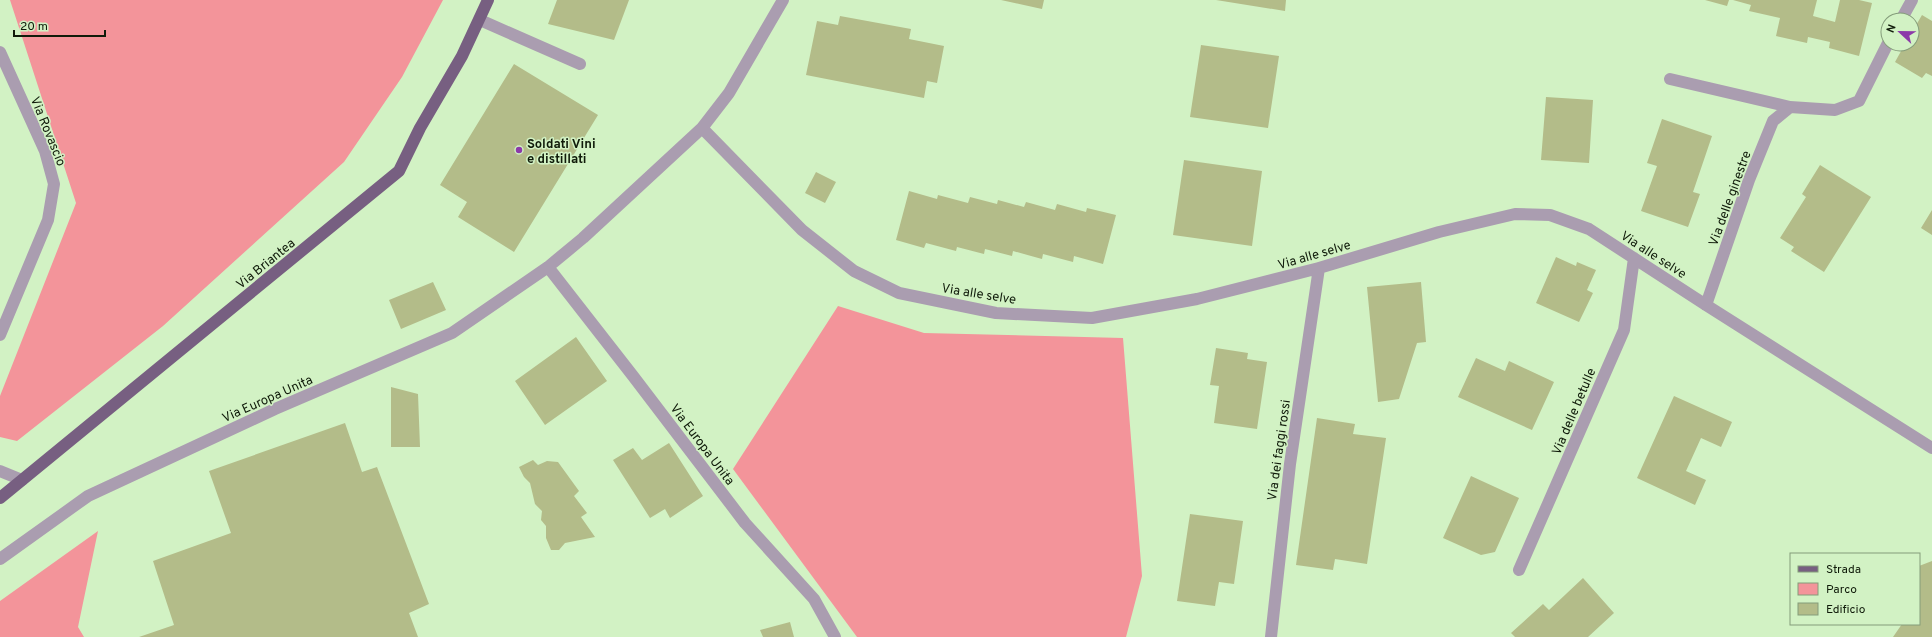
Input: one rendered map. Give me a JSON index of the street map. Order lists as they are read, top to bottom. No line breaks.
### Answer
{"streets":{"main road":["Via Briantea"],"street":["Via Rovascio","Via delle ginestre","Via alle selve","Via Europa Unita","Via delle betulle","Via dei faggi rossi"]},"crossings":[["Via delle ginestre","Via alle selve"],["Via alle selve","Via Europa Unita"],["Via alle selve","Via delle betulle"],["Via alle selve","Via dei faggi rossi"]],"places":["Soldati Vini e distillati"],"legend":["Strada","Parco","Edificio"],"scale_bar":"20 m","north":"left"}
